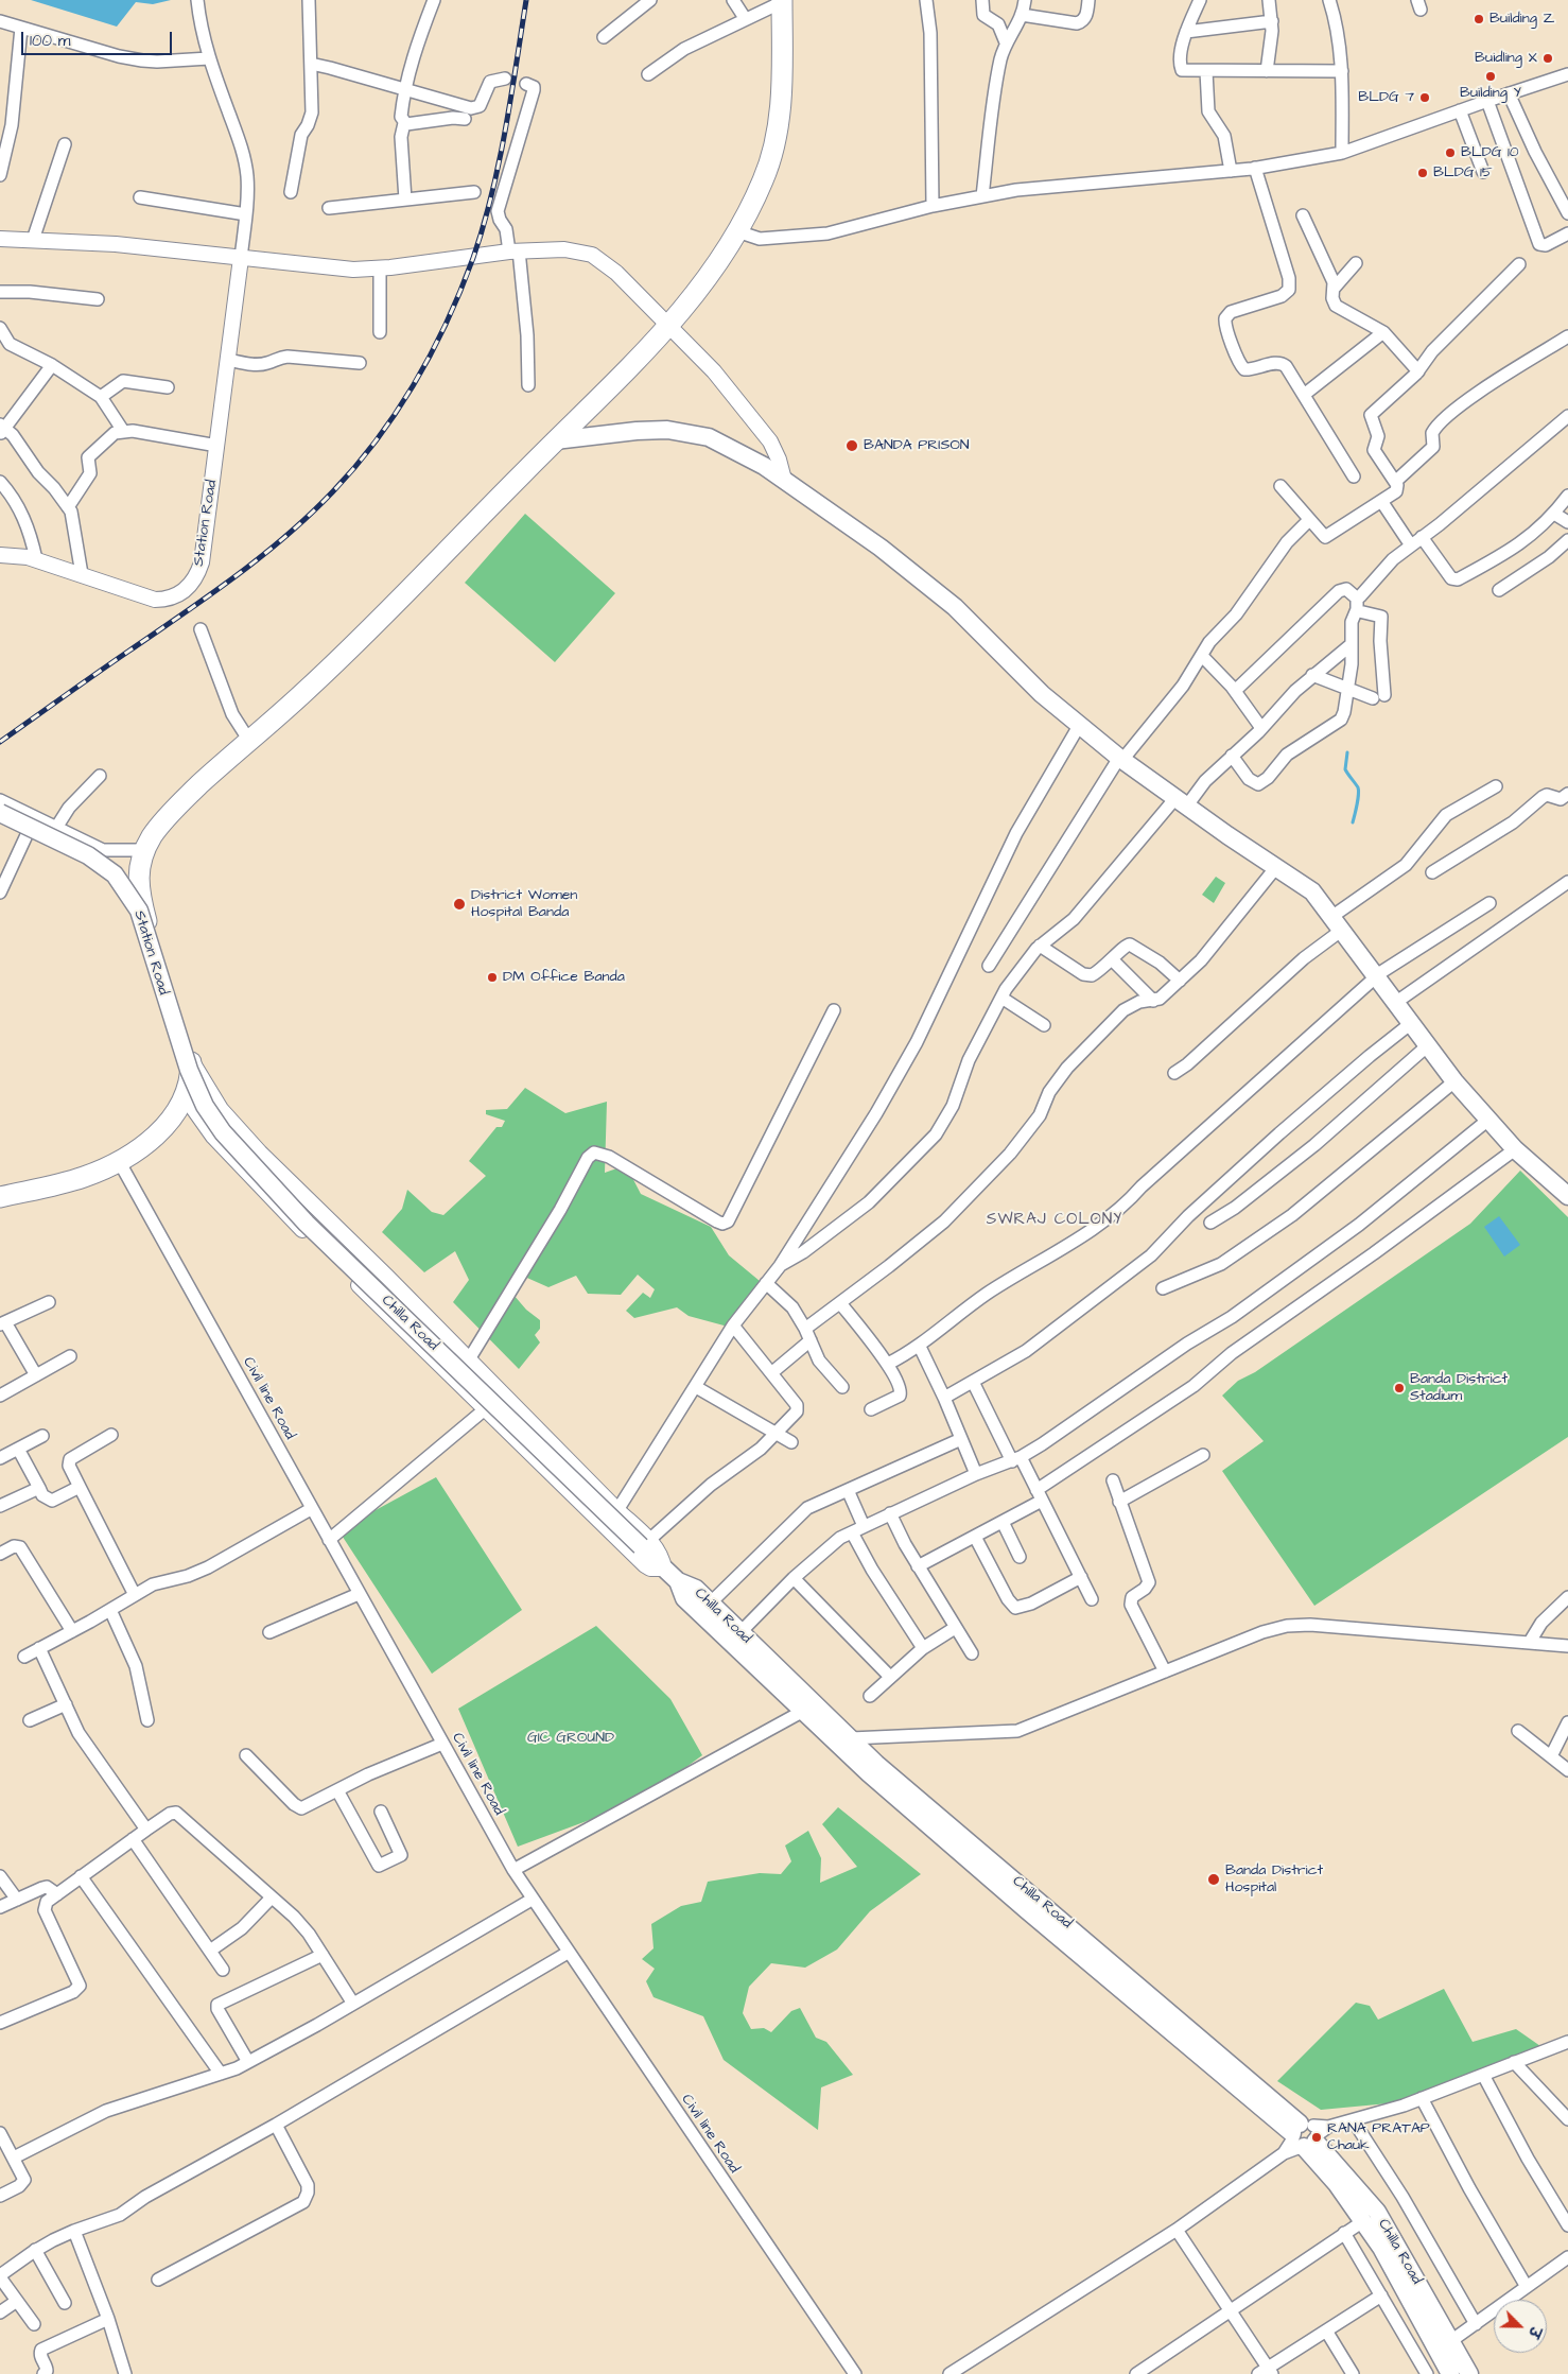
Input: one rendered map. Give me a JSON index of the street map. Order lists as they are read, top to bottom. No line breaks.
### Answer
{"streets":{"main road":["Station Road","Chilla Road"],"street":["Civil line Road"]},"crossings":[["Station Road","Chilla Road"]],"districts":["SWRAJ COLONY"],"parks":["GIC GROUND"],"places":["Building Z","Buidling X","Building Y","BLDG 7","BLDG 10","BLDG 15","BANDA PRISON","District Women Hospital Banda","DM Office Banda","Banda District Stadium","Banda District Hospital","RANA PRATAP Chauk"],"scale_bar":"100 m","north":"bottom right"}
